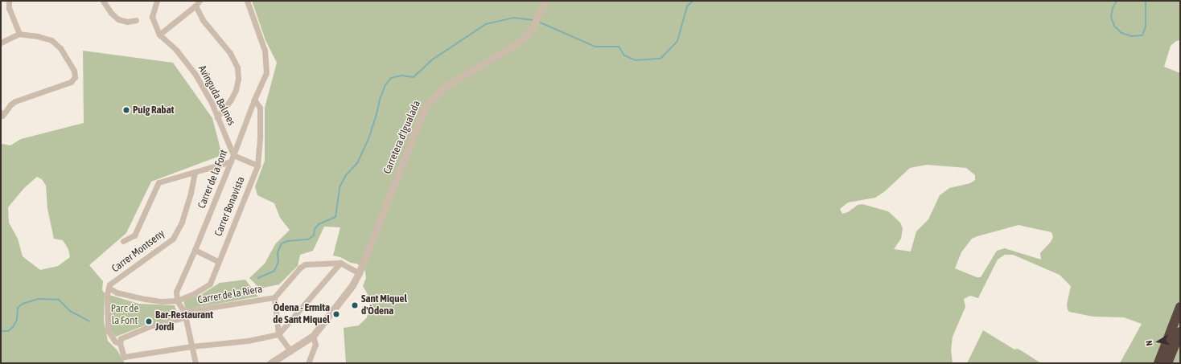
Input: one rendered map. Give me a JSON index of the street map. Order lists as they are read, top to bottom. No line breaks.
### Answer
{"streets":{"street":["Avinguda Balmes","Carretera d'Igualada","Carrer de la Font","Carrer Bonavista","Carrer Montseny","Carrer de la Riera"]},"crossings":[["Avinguda Balmes","Carrer de la Font"],["Carrer de la Font","Carrer Bonavista"],["Carrer Bonavista","Carrer Montseny"]],"parks":["Parc de la Font"],"places":["Puig Rabat","Sant Miquel d'Òdena","Òdena - Ermita de Sant Miquel","Bar-Restaurant Jordi"],"north":"left"}
